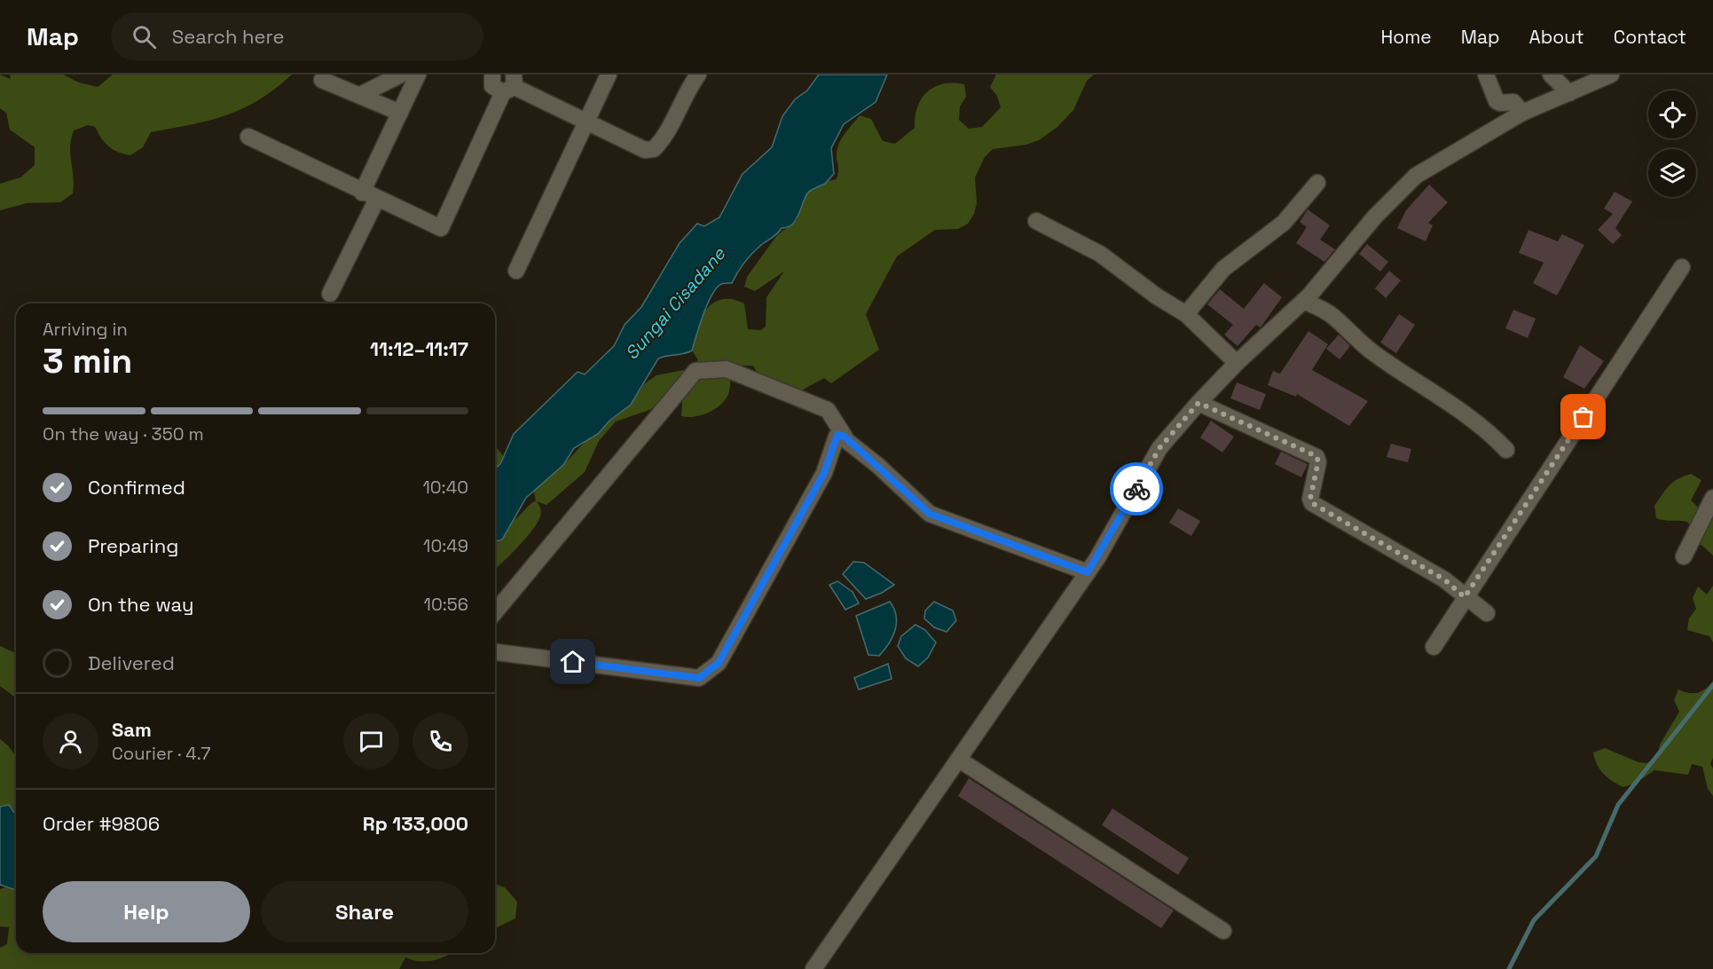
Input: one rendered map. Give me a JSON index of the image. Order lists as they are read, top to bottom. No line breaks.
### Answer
{"water":["Sungai Cisadane"],"page":{"header":"Map","search":"Search here","nav":["Home","Map","About","Contact"],"heading":["3 min","Arriving in","11:12–11:17"],"panel":["Sam","Courier · 4.7","Order #9806","Rp 133,000"],"bar":"On the way · 350 m","list":[["Confirmed","10:40"],["Preparing","10:49"],["On the way","10:56"],"Delivered"],"buttons":["Help","Share"]}}
